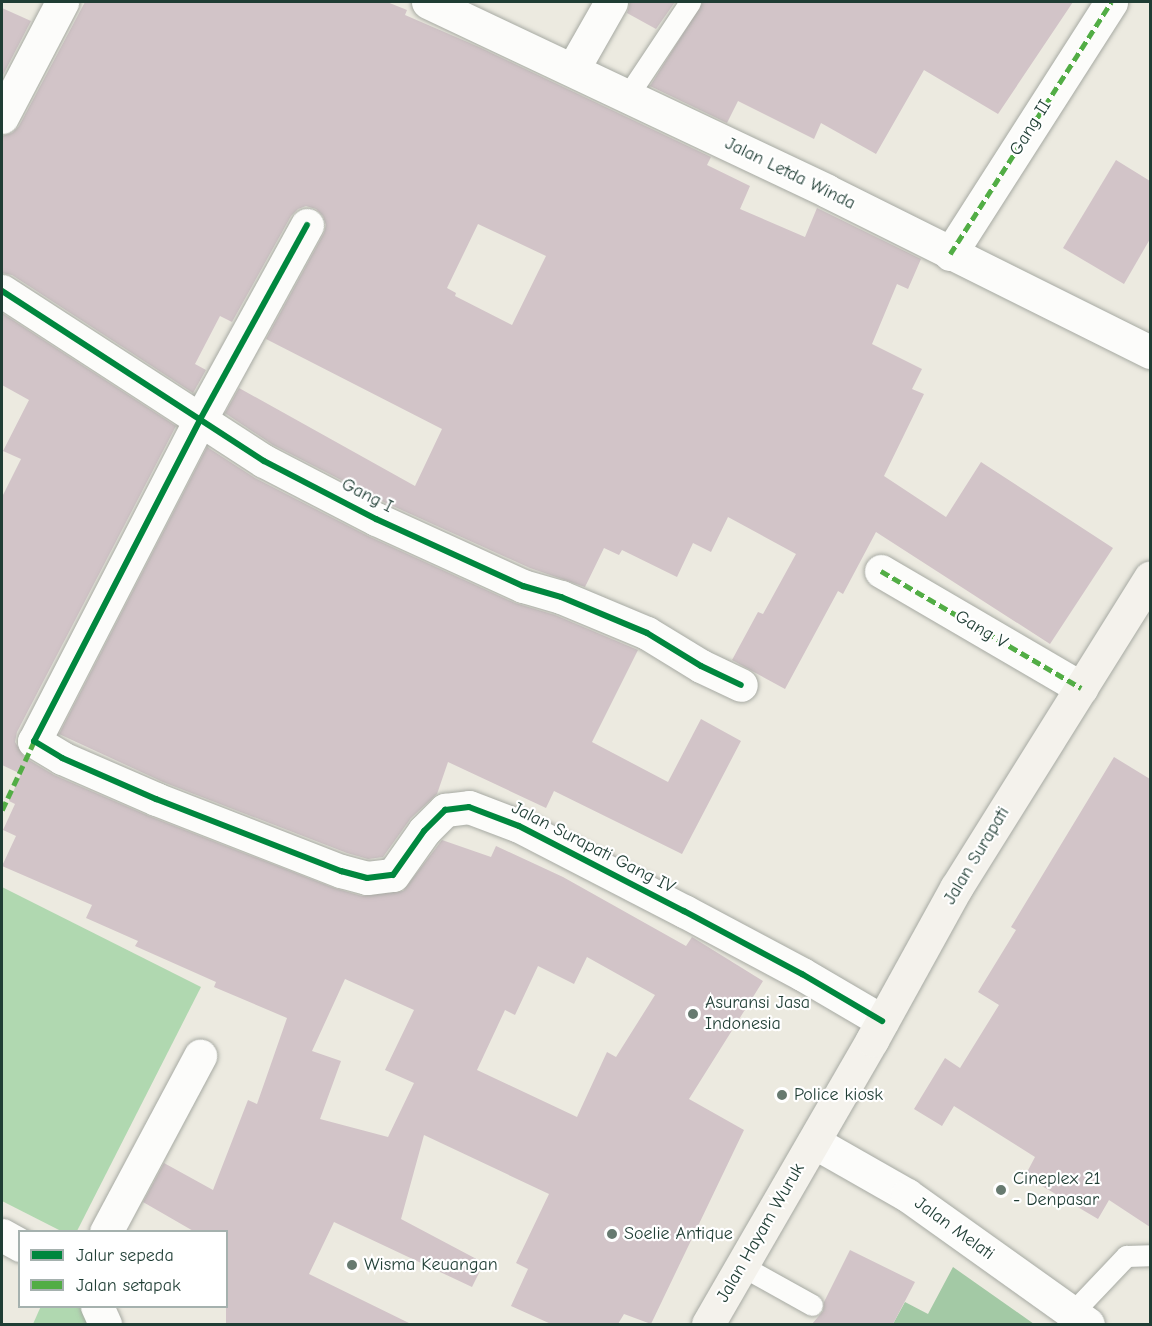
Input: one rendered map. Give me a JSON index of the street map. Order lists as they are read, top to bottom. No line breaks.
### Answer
{"streets":{"main road":["Jalan Surapati","Jalan Hayam Wuruk"],"street":["Gang II","Jalan Letda Winda","Gang I","Gang V","Jalan Surapati Gang IV","Jalan Melati"]},"crossings":[["Gang II","Jalan Letda Winda"],["Gang I","Jalan Surapati Gang IV"],["Gang V","Jalan Surapati"],["Jalan Surapati Gang IV","Jalan Surapati"],["Jalan Surapati","Jalan Melati"],["Jalan Surapati","Jalan Hayam Wuruk"],["Jalan Melati","Jalan Hayam Wuruk"]],"places":["Asuransi Jasa Indonesia","Police kiosk","Cineplex 21 - Denpasar","Soelie Antique","Wisma Keuangan"],"legend":["Jalur sepeda","Jalan setapak"]}
